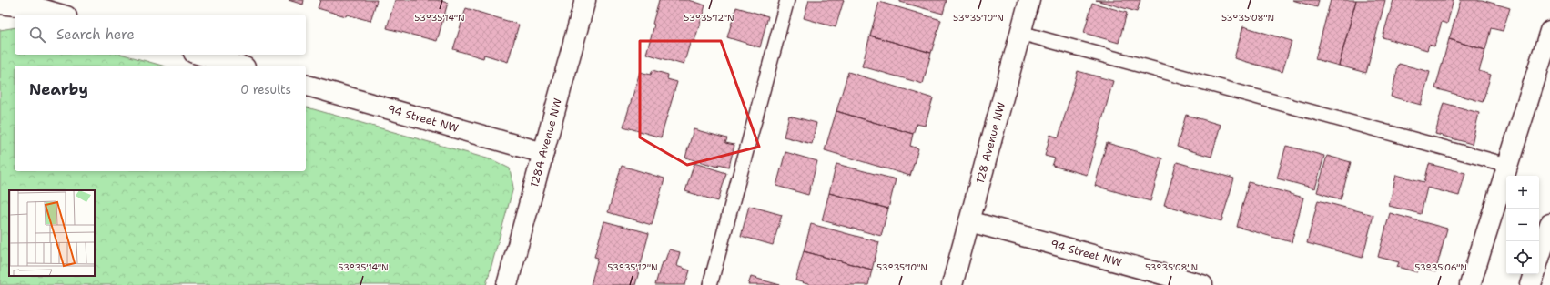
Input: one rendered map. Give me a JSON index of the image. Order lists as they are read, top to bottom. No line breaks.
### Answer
{"streets":{"street":["94 Street NW","128A Avenue NW","128 Avenue NW"]},"crossings":[["94 Street NW","128A Avenue NW"],["94 Street NW","128 Avenue NW"]],"page":{"search":"Search here","heading":["Nearby","0 results"],"map_buttons":["+","−"]},"coordinates":["53°35'08\"N","53°35'14\"N","53°35'12\"N","53°35'10\"N","53°35'06\"N"]}
